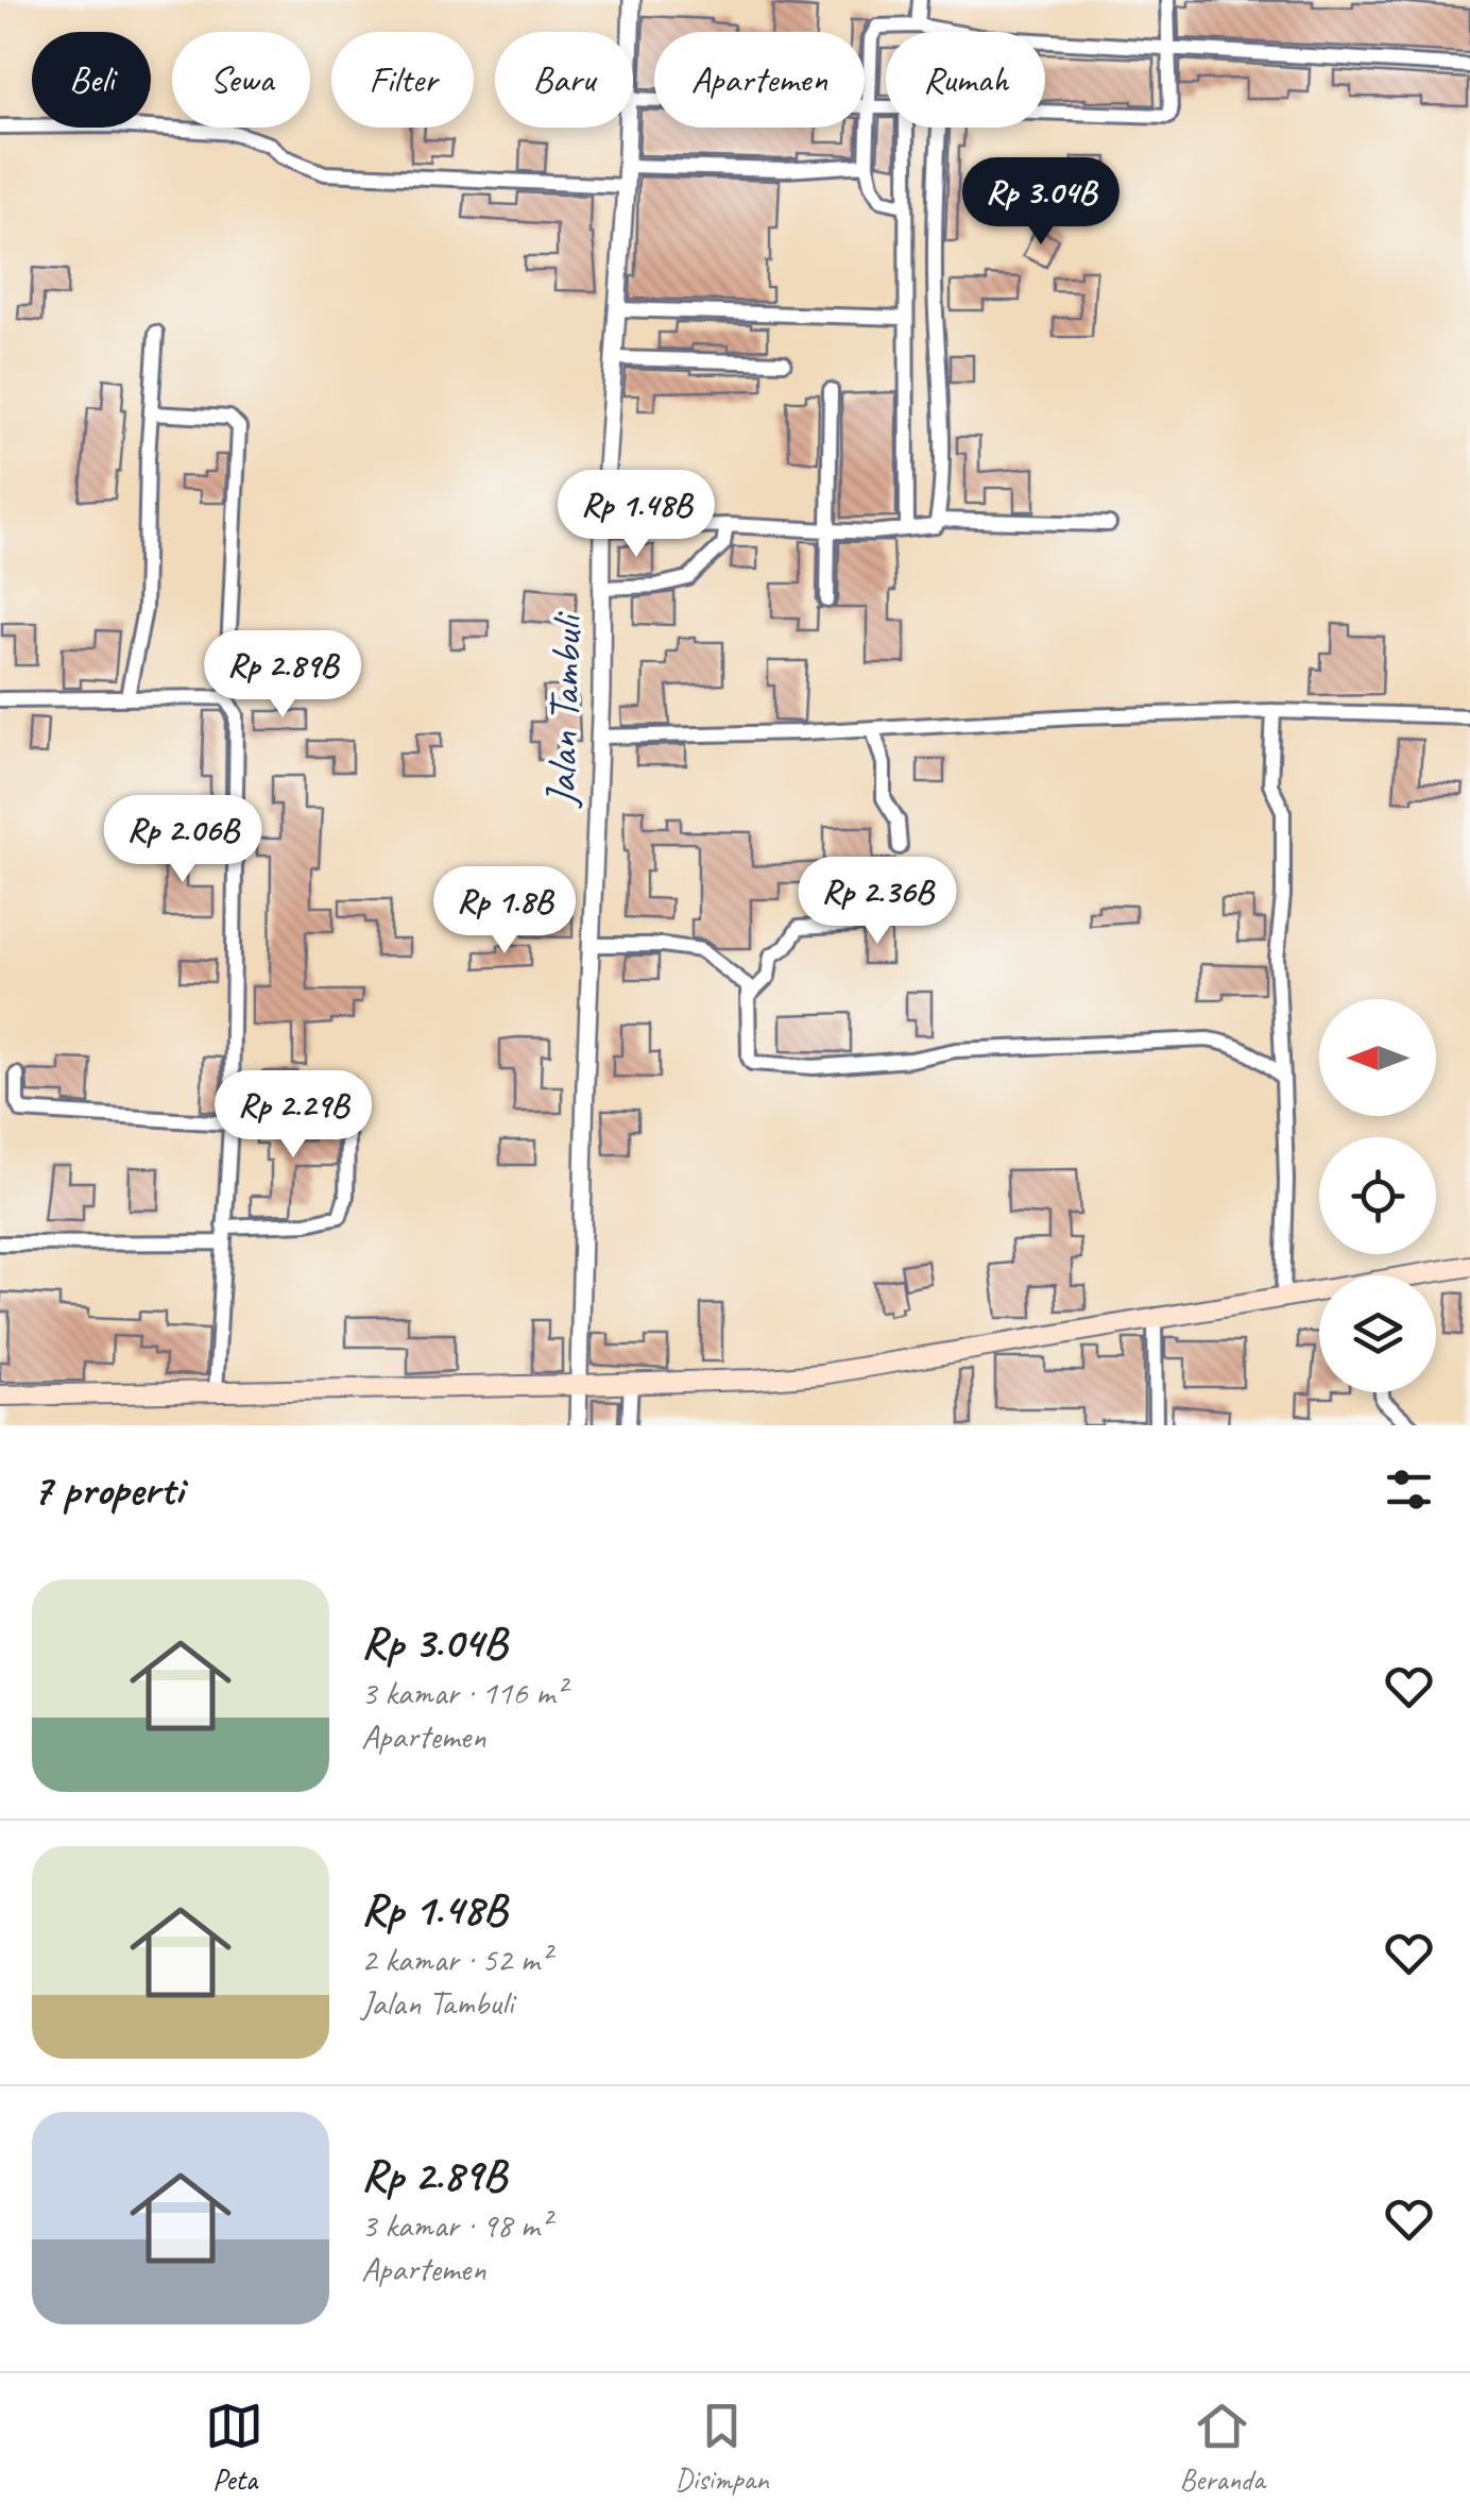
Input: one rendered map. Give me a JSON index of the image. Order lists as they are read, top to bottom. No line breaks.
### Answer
{"streets":{"street":["Jalan Tambuli"]},"north":"left","page":{"chip":["Beli","Sewa","Filter","Baru","Apartemen","Rumah"],"price":["Rp 3.04B","Rp 1.48B","Rp 2.89B","Rp 2.06B","Rp 2.36B","Rp 1.8B","Rp 2.29B"],"heading":"7 properti","list":[{"name":"Rp 3.04B","note":"3 kamar · 116 m² · Apartemen"},{"name":"Rp 1.48B","note":"2 kamar · 52 m² · Jalan Tambuli"},{"name":"Rp 2.89B","note":"3 kamar · 98 m² · Apartemen"}],"tabs":["Peta","Disimpan","Beranda"]}}
